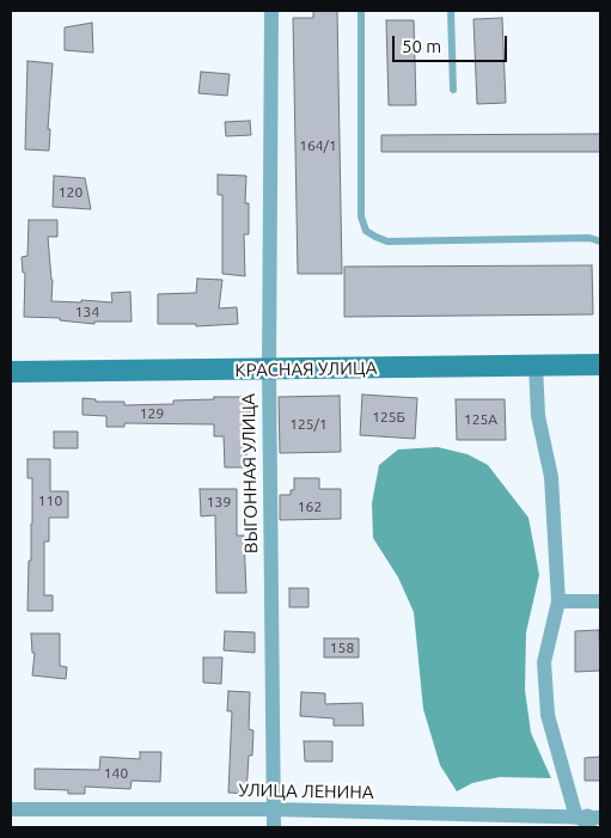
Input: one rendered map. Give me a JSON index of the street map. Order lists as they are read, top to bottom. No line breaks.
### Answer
{"streets":{"main road":["КРАСНАЯ УЛИЦА"],"street":["ВЫГОННАЯ УЛИЦА","УЛИЦА ЛЕНИНА"]},"crossings":[["КРАСНАЯ УЛИЦА","ВЫГОННАЯ УЛИЦА"],["ВЫГОННАЯ УЛИЦА","УЛИЦА ЛЕНИНА"]],"house_numbers":["164/1","120","134","129","125Б","125А","125/1","110","139","162","158","140"],"scale_bar":"50 m"}
